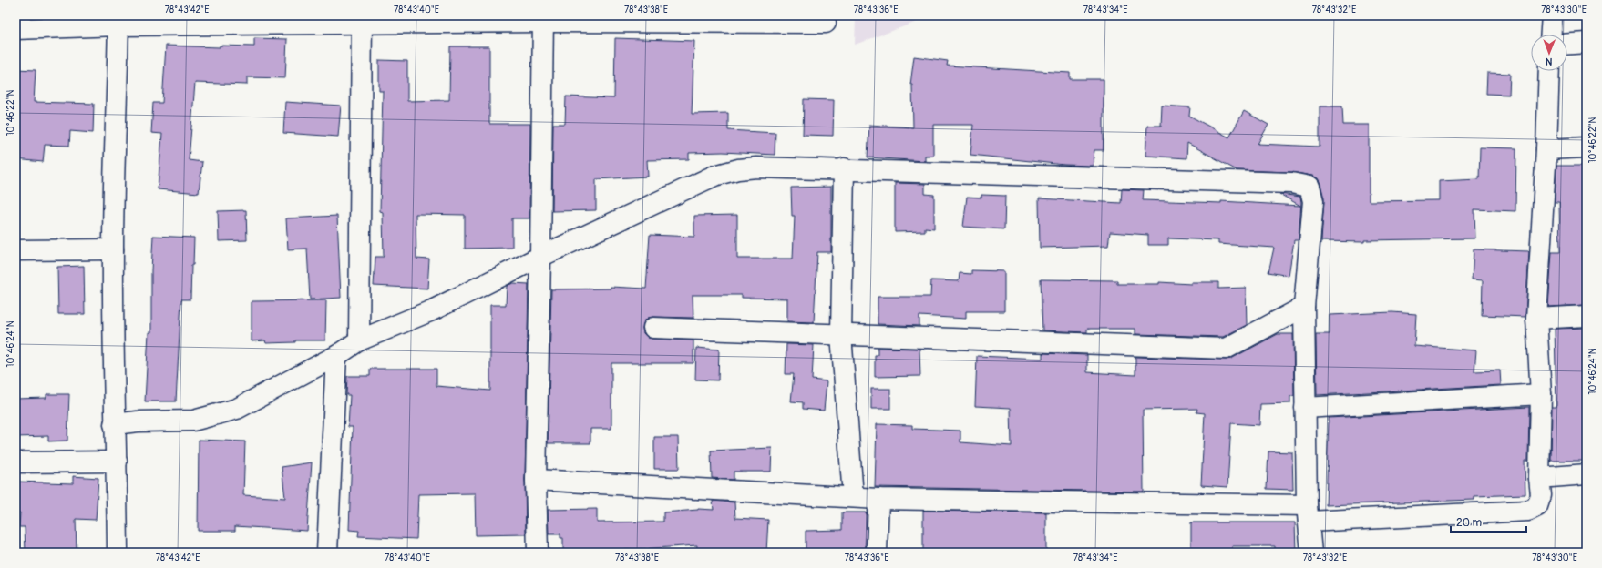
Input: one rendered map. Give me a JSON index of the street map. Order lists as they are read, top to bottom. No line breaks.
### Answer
{"scale_bar":"20 m","north":"bottom","coordinates":["78°43'42\"E","78°43'40\"E","78°43'38\"E","78°43'36\"E","78°43'34\"E","78°43'32\"E","78°43'30\"E","10°46'22\"N","10°46'24\"N"]}
